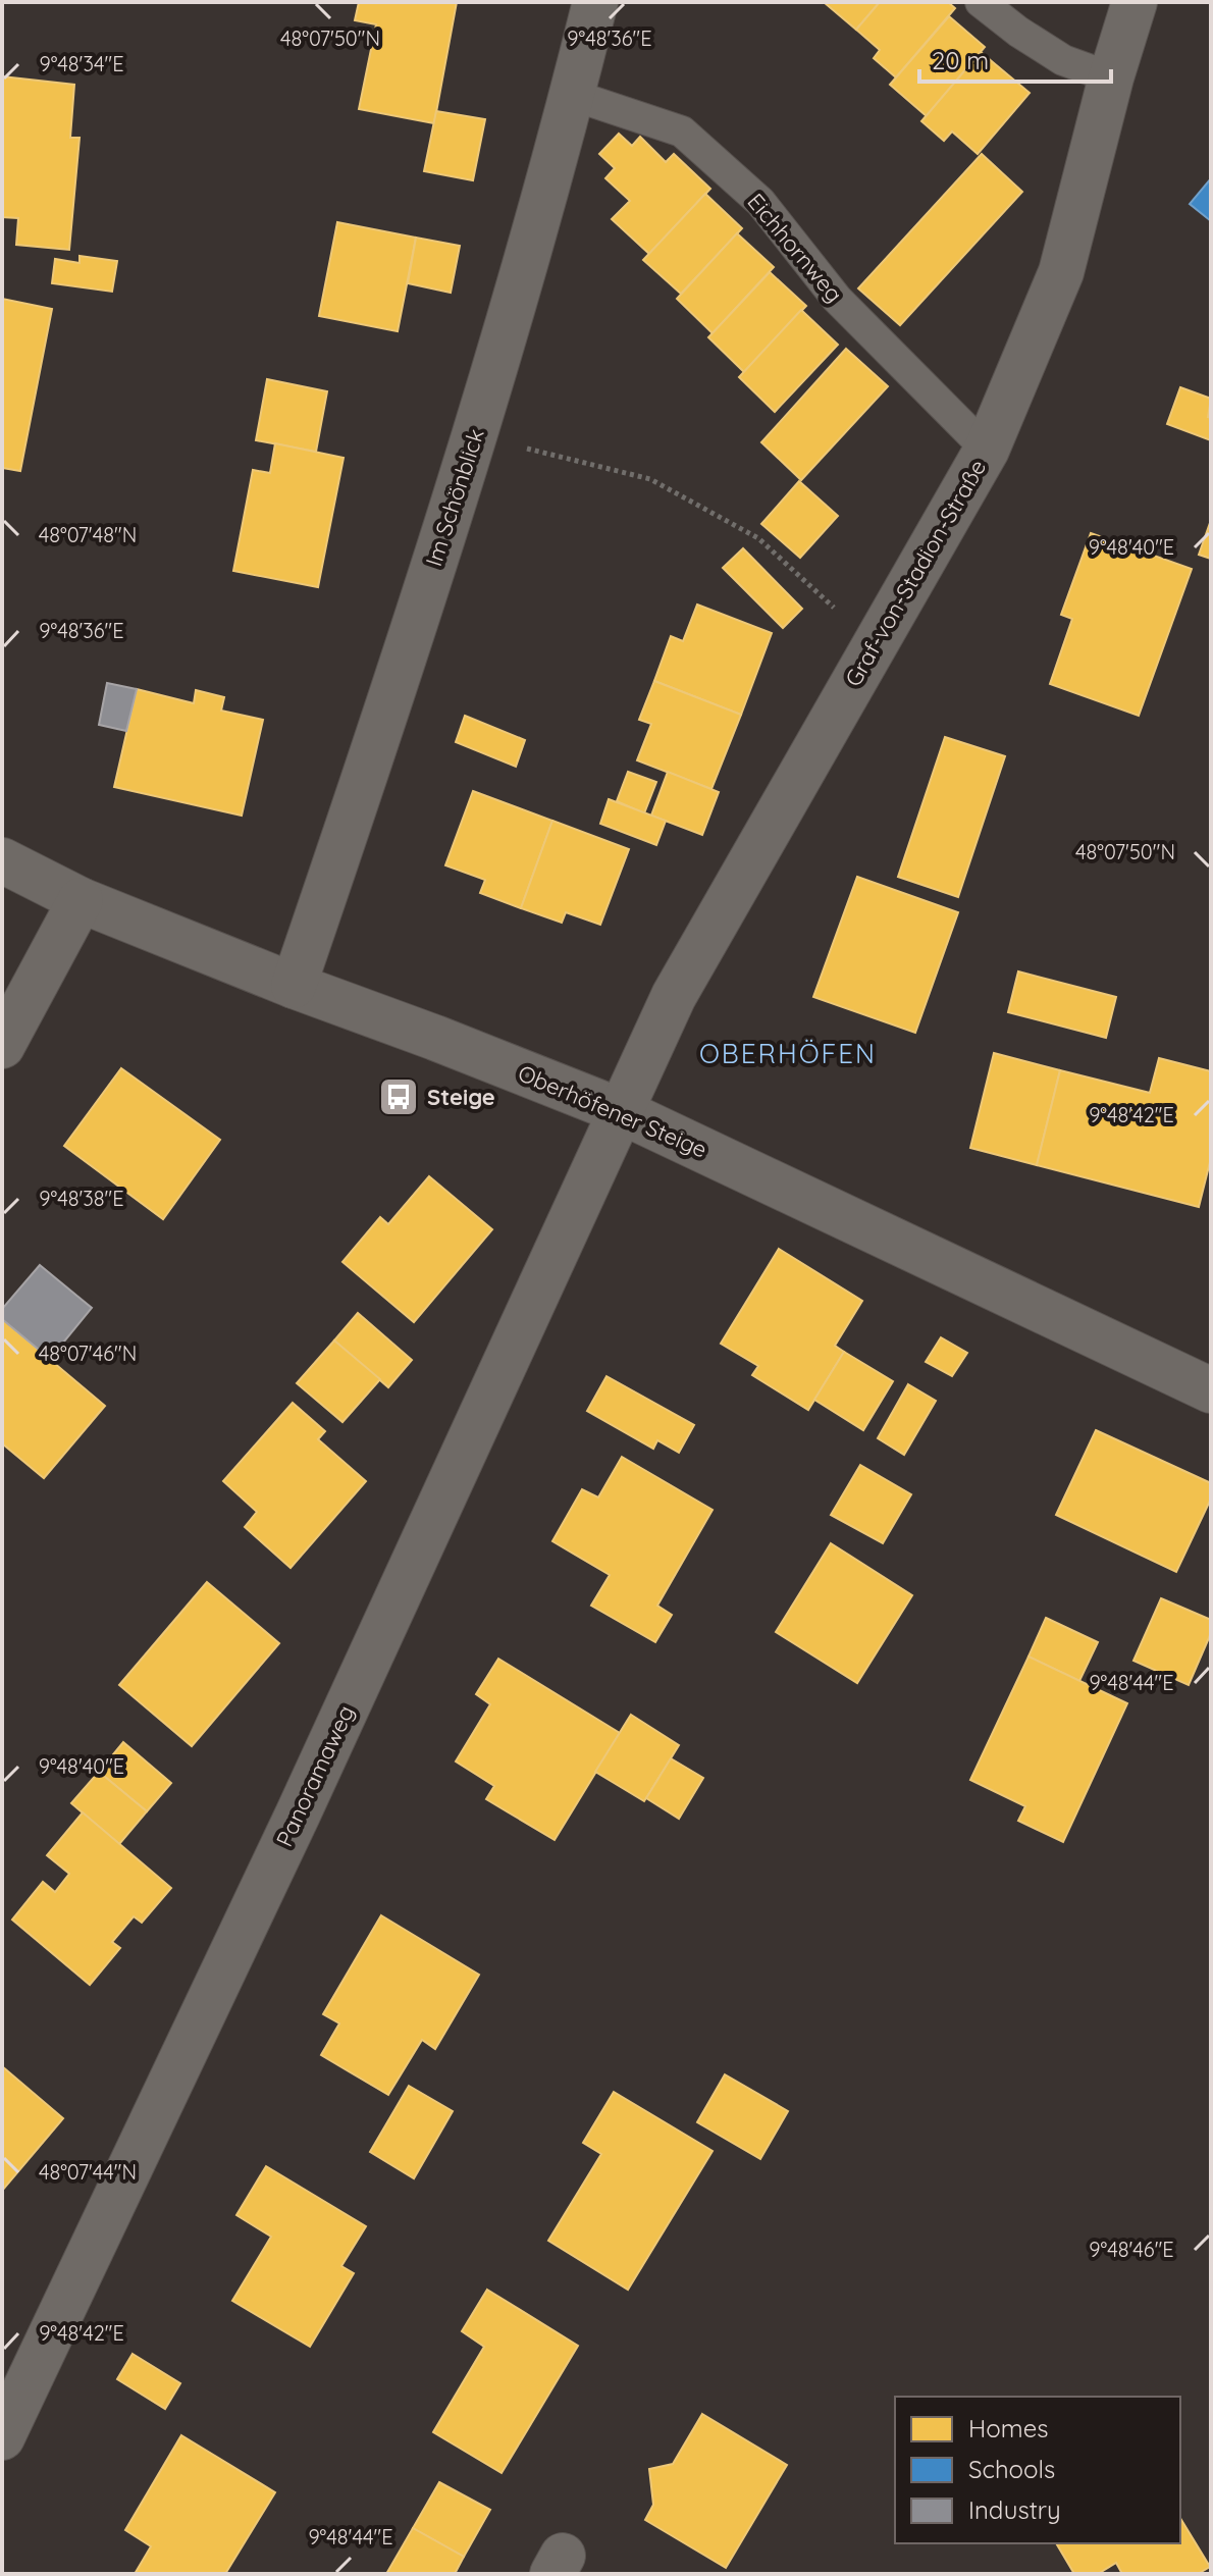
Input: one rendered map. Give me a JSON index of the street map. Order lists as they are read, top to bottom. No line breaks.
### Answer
{"streets":{"street":["Im Schönblick","Graf-von-Stadion-Straße","Oberhöfener Steige","Panoramaweg"],"lane":["Eichhornweg"]},"crossings":[["Eichhornweg","Im Schönblick"],["Eichhornweg","Graf-von-Stadion-Straße"],["Im Schönblick","Oberhöfener Steige"],["Graf-von-Stadion-Straße","Oberhöfener Steige"],["Graf-von-Stadion-Straße","Panoramaweg"],["Oberhöfener Steige","Panoramaweg"]],"districts":["OBERHÖFEN"],"places":{"bus stop":["Steige"]},"legend":["Homes","Schools","Industry"],"scale_bar":"20 m","coordinates":["48°07'50\"N","9°48'36\"E","9°48'34\"E","48°07'48\"N","9°48'40\"E","9°48'42\"E","9°48'38\"E","48°07'46\"N","9°48'44\"E","48°07'44\"N","9°48'46\"E"]}
